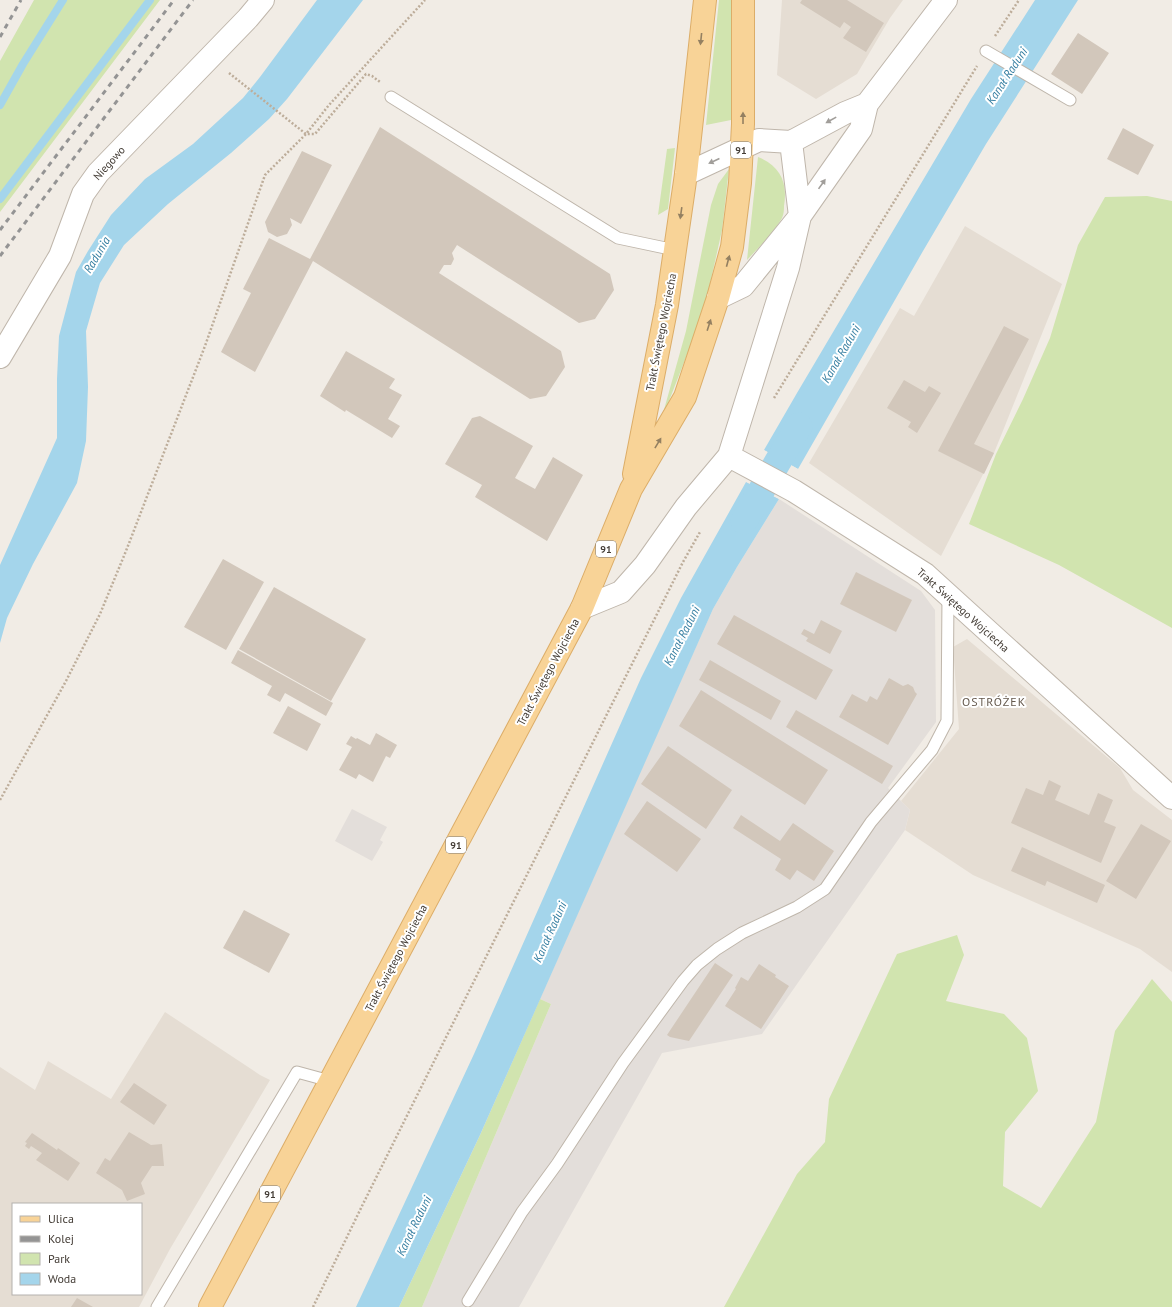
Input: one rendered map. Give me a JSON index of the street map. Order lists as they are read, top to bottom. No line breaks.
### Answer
{"streets":{"main road":["91","Trakt Świętego Wojciecha"],"street":["Niegowo"]},"districts":["OSTRÓŻEK"],"water":["Kanał Raduni","Radunia"],"legend":["Ulica","Kolej","Park","Woda"]}
